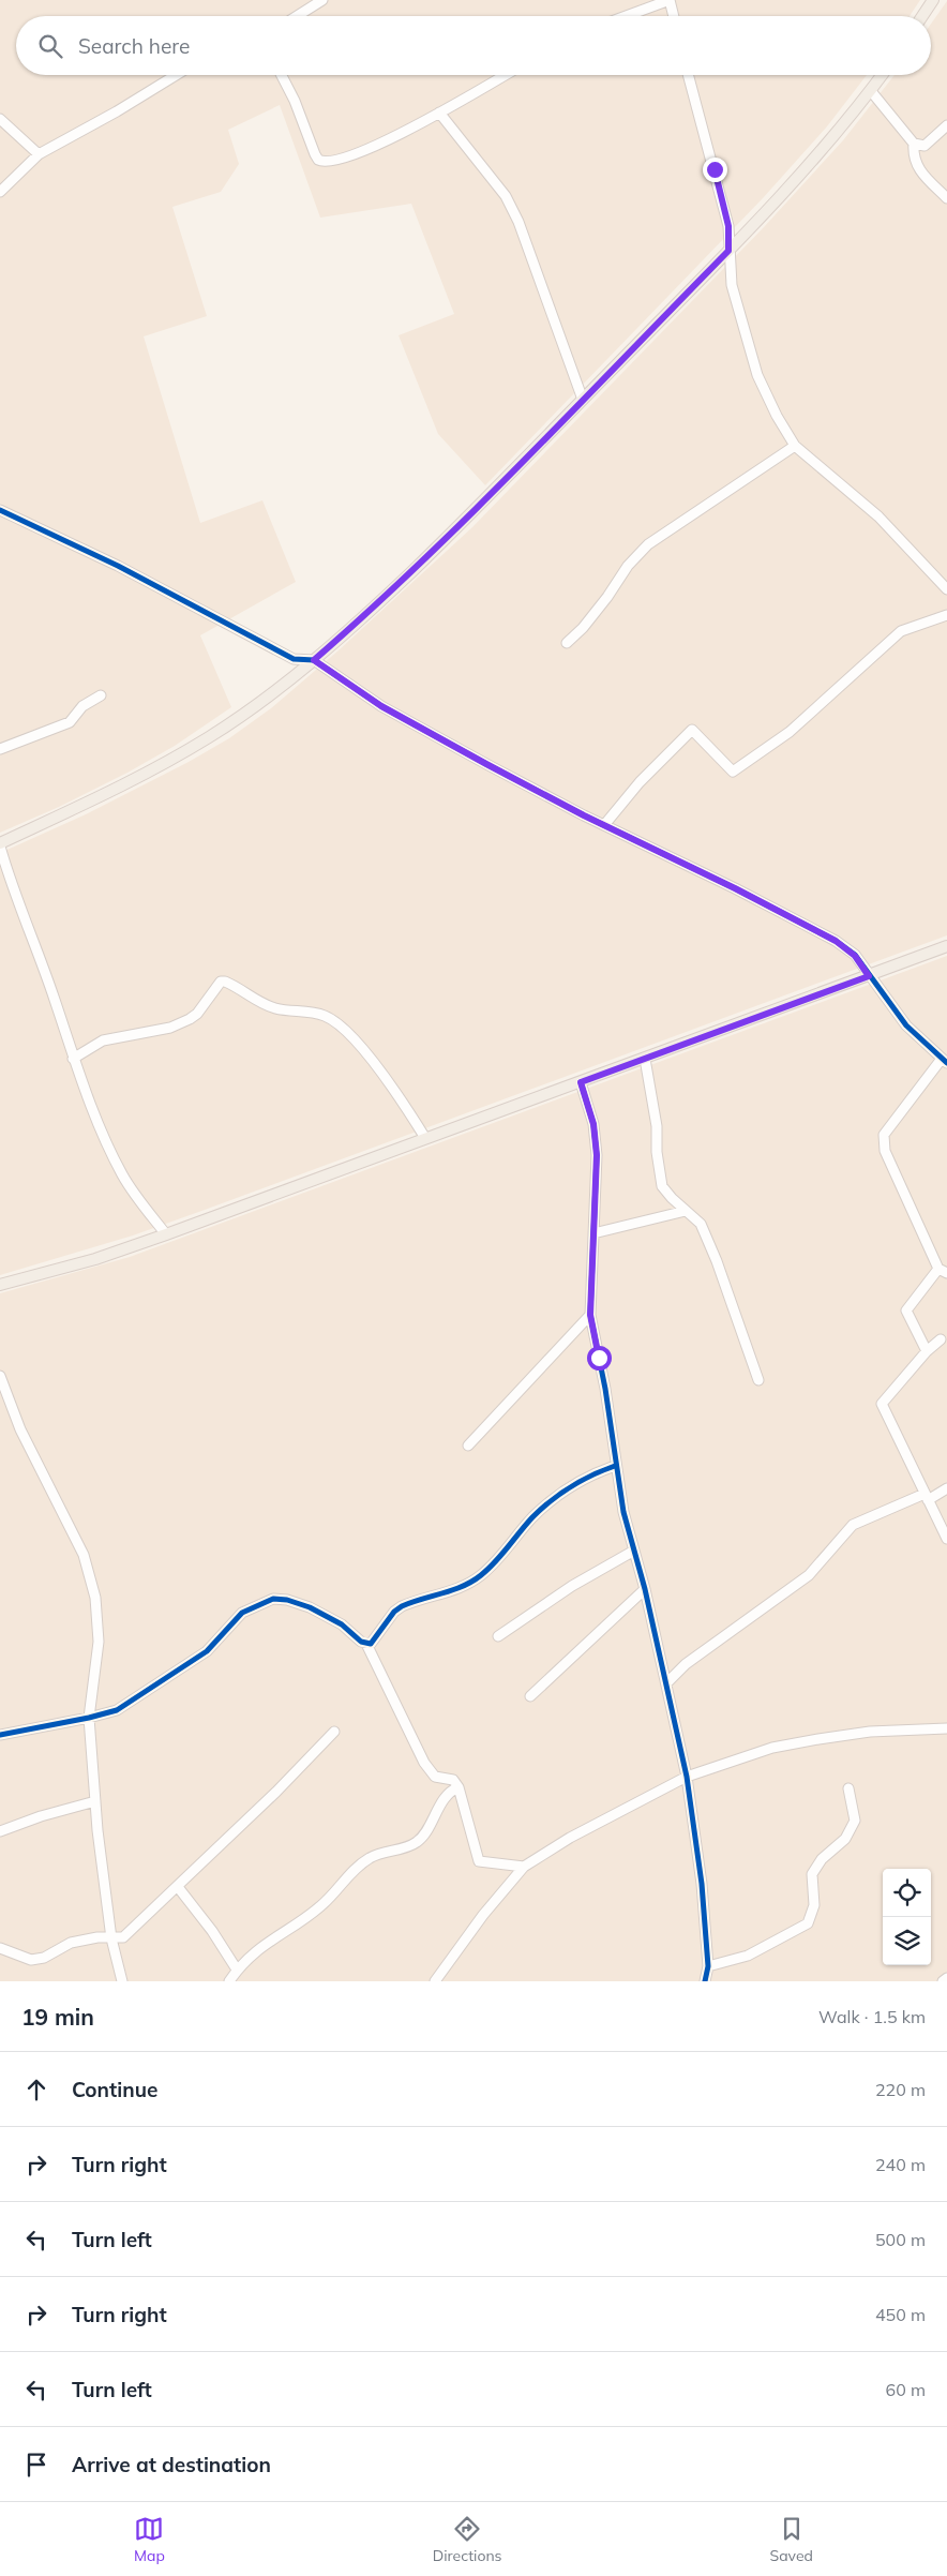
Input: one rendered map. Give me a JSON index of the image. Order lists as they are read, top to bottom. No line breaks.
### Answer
{"page":{"search":"Search here","heading":["19 min","Walk · 1.5 km"],"list":[["Continue","220 m"],["Turn right","240 m"],["Turn left","500 m"],["Turn right","450 m"],["Turn left","60 m"],"Arrive at destination"],"nav":["Map","Directions","Saved"]}}
